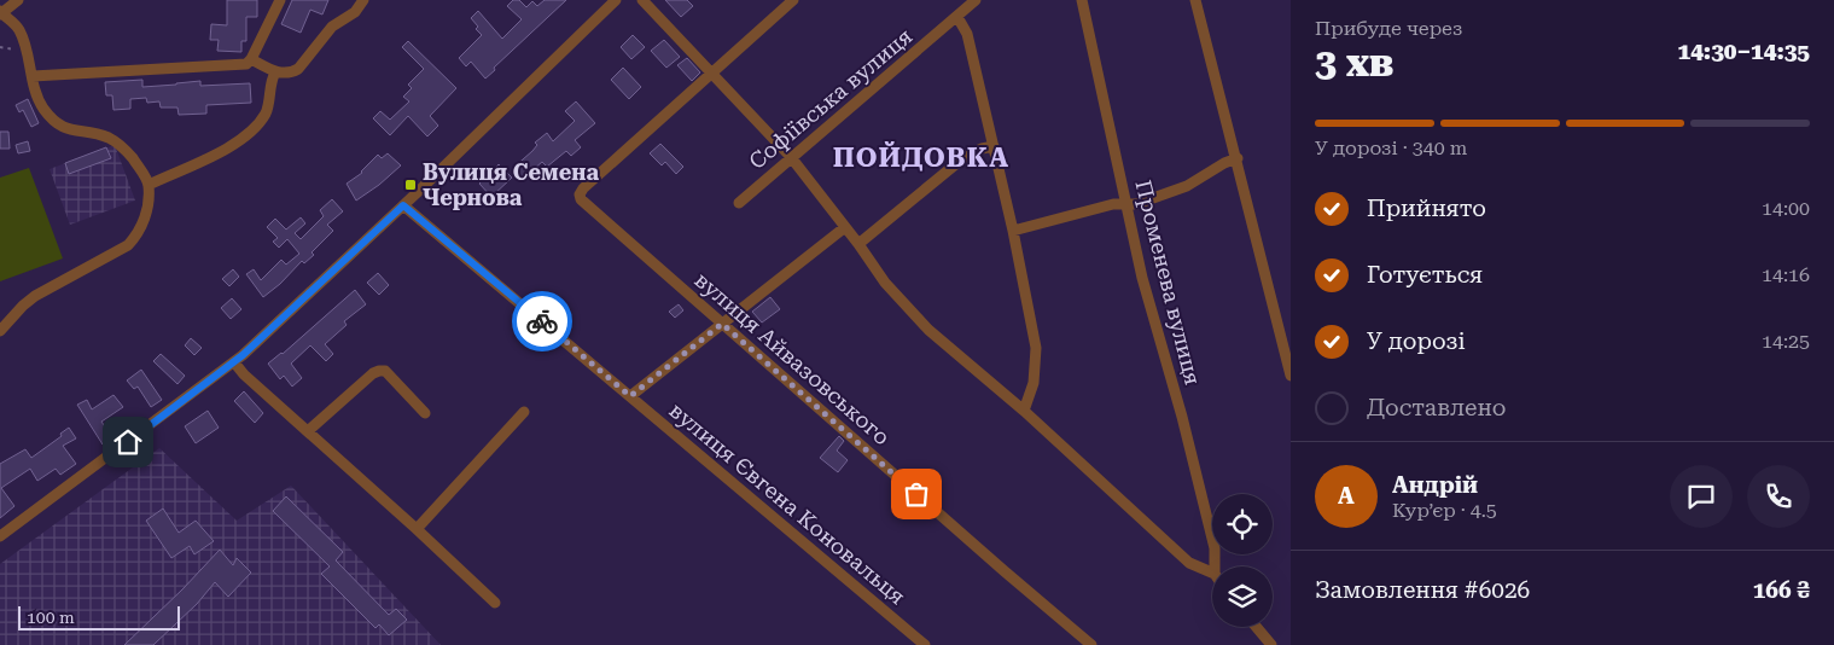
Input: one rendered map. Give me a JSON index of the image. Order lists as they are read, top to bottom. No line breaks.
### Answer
{"streets":{"street":["Софіївська вулиця","Променева вулиця","вулиця Айвазовського","вулиця Євгена Коновальця"]},"districts":["ПОЙДОВКА"],"places":{"transit":["Вулиця Семена Чернова"]},"scale_bar":"100 m","page":{"heading":["3 хв","Прибуде через","14:30–14:35"],"panel":["Андрій","Кур’єр · 4.5","Замовлення #6026","166 ₴"],"bar":"У дорозі · 340 m","list":[["Прийнято","14:00"],["Готується","14:16"],["У дорозі","14:25"],"Доставлено"],"round":"А","scale":"100 m"}}
